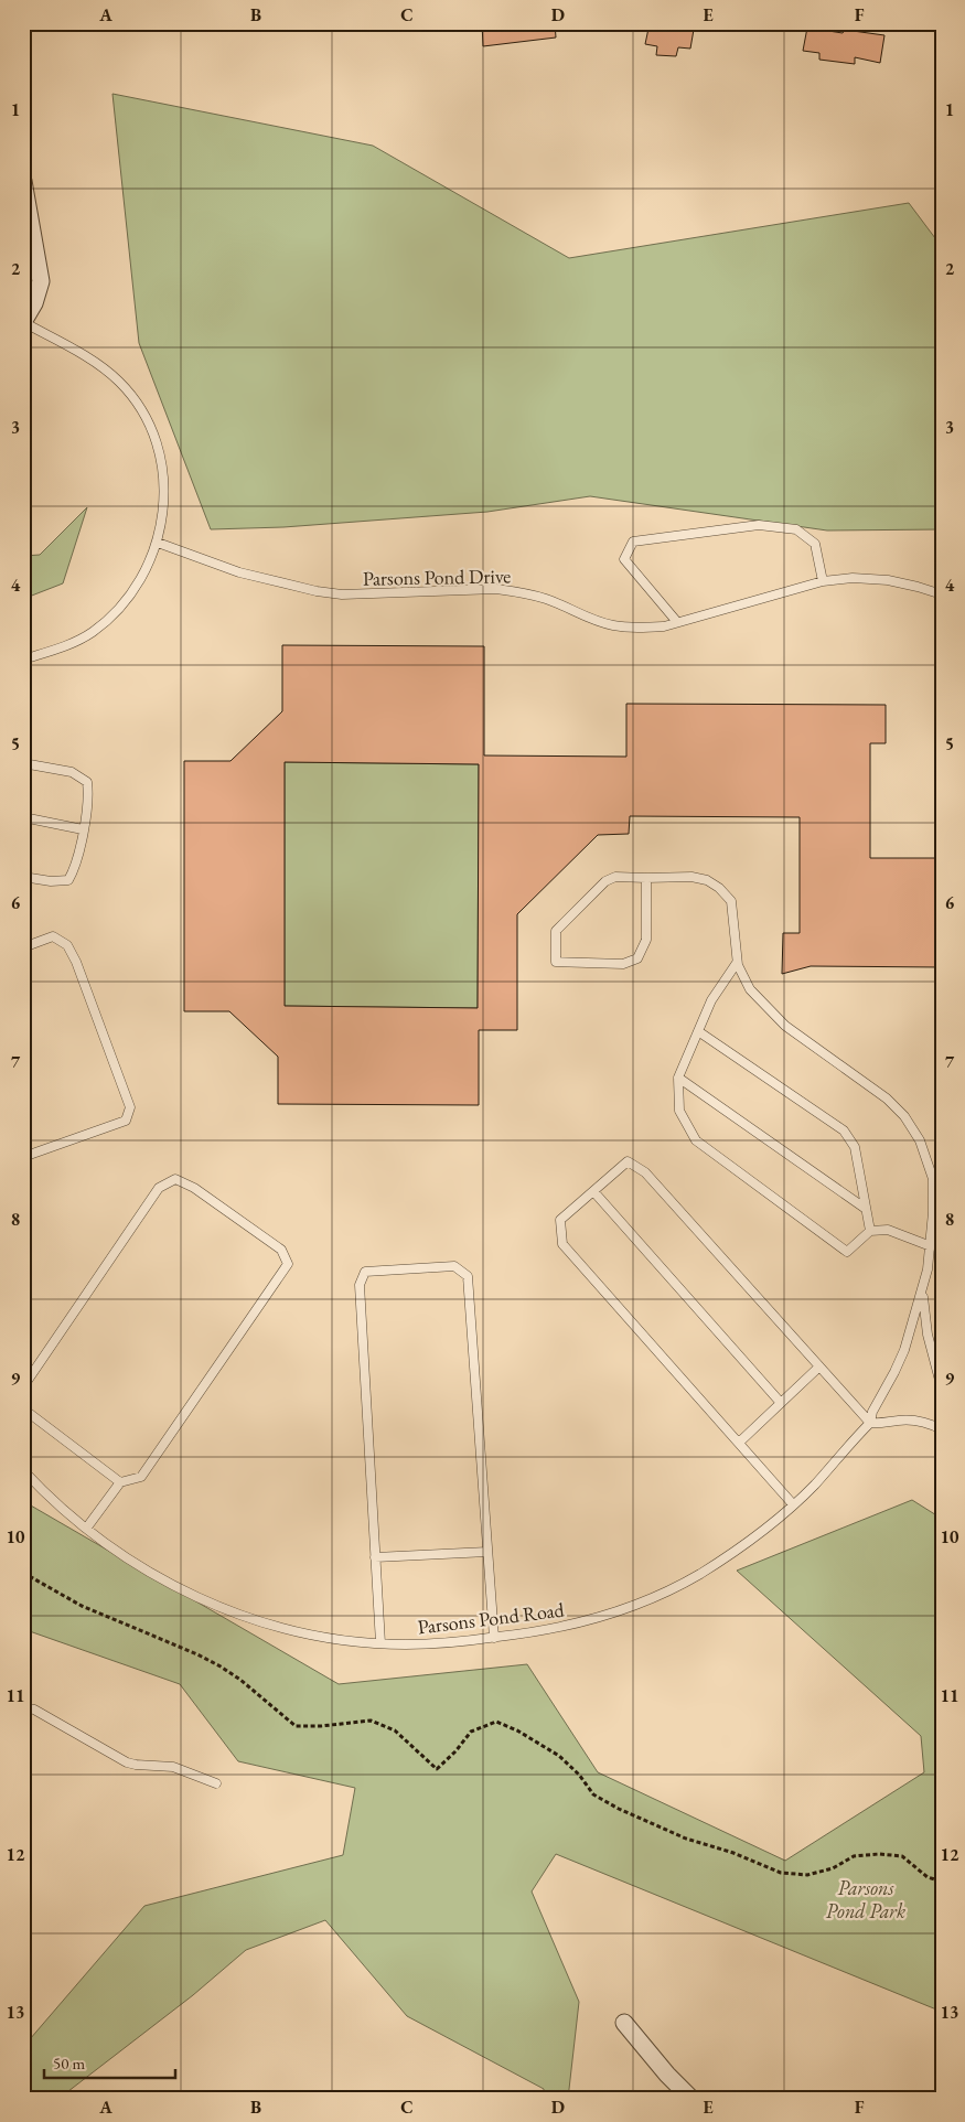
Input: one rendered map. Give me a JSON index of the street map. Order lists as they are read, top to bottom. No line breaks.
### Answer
{"streets":{"lane":["Parsons Pond Drive","Parsons Pond Road"]},"parks":["Parsons Pond Park"],"scale_bar":"50 m","grid":{"columns":["A","B","C","D","E","F"],"rows":["1","2","3","4","5","6","7","8","9","10","11","12","13"]}}
